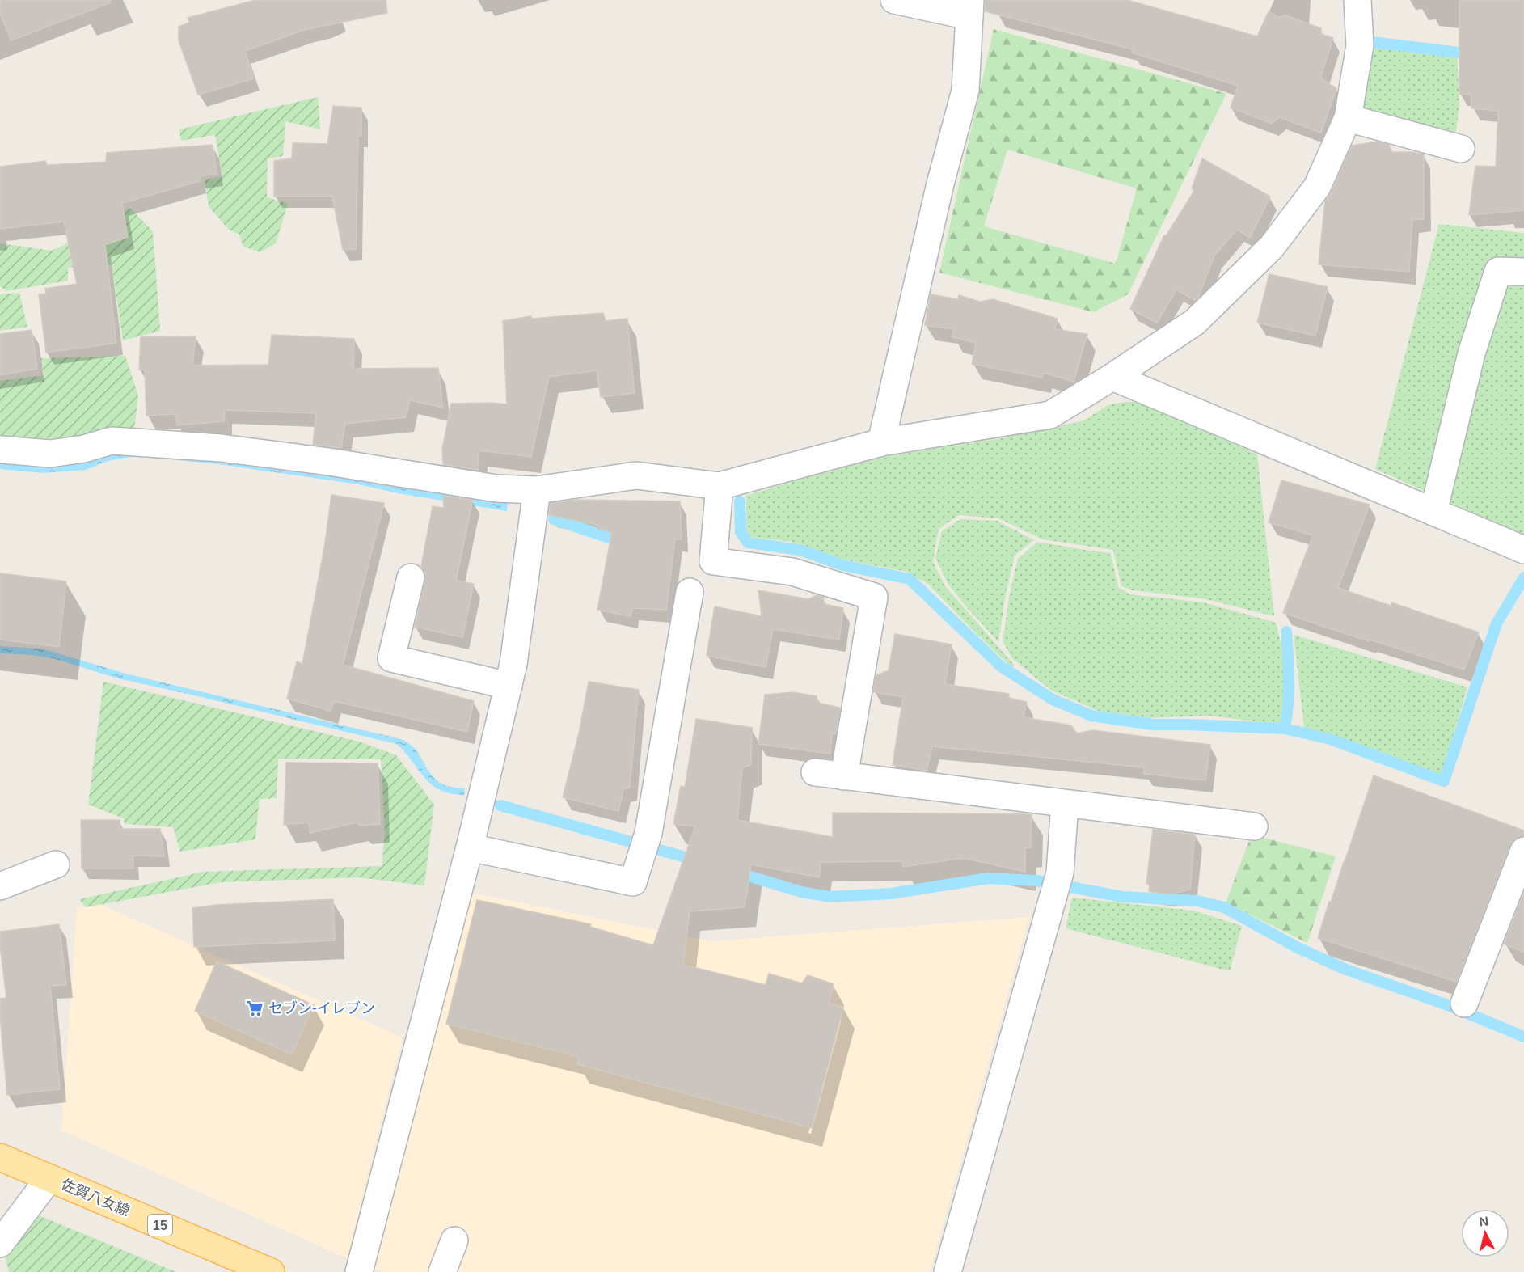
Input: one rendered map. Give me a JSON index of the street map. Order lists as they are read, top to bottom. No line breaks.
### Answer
{"streets":{"main road":["佐賀八女線","15"]},"places":{"supermarket":["セブン-イレブン"]},"north":"top"}
